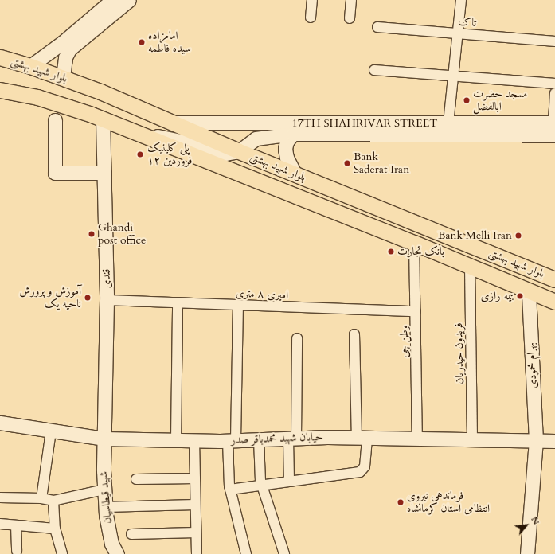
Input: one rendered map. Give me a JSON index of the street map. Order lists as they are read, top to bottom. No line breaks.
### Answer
{"streets":{"main road":["بلوار شهید بهشتی","17TH SHAHRIVAR STREET","قندی","بهرام محمودی","خیابان شهید محمدباقر صدر","شهید قیطاسیان"],"street":["تاک","امیری ۸ متری","وطن چی","فریدون حیدریان"]},"crossings":[["بلوار شهید بهشتی","17TH SHAHRIVAR STREET"],["بلوار شهید بهشتی","قندی"],["بلوار شهید بهشتی","وطن چی"],["بلوار شهید بهشتی","فریدون حیدریان"],["بلوار شهید بهشتی","بهرام محمودی"],["قندی","امیری ۸ متری"],["قندی","خیابان شهید محمدباقر صدر"],["قندی","شهید قیطاسیان"],["امیری ۸ متری","وطن چی"],["وطن چی","خیابان شهید محمدباقر صدر"],["فریدون حیدریان","خیابان شهید محمدباقر صدر"],["بهرام محمودی","خیابان شهید محمدباقر صدر"],["خیابان شهید محمدباقر صدر","شهید قیطاسیان"]],"places":["امامزاده سیده فاطمه","مسجد حضرت ابالفضل","پلی کلینیک ۱۲ فروردین","Bank Saderat Iran","Ghandi post office","Bank Melli Iran","بانک تجارت","بیمه رازی","آموزش و پرورش ناحیه یک","فرماندهی نیروی انتظامی استان کرمانشاه"],"north":"top right"}
